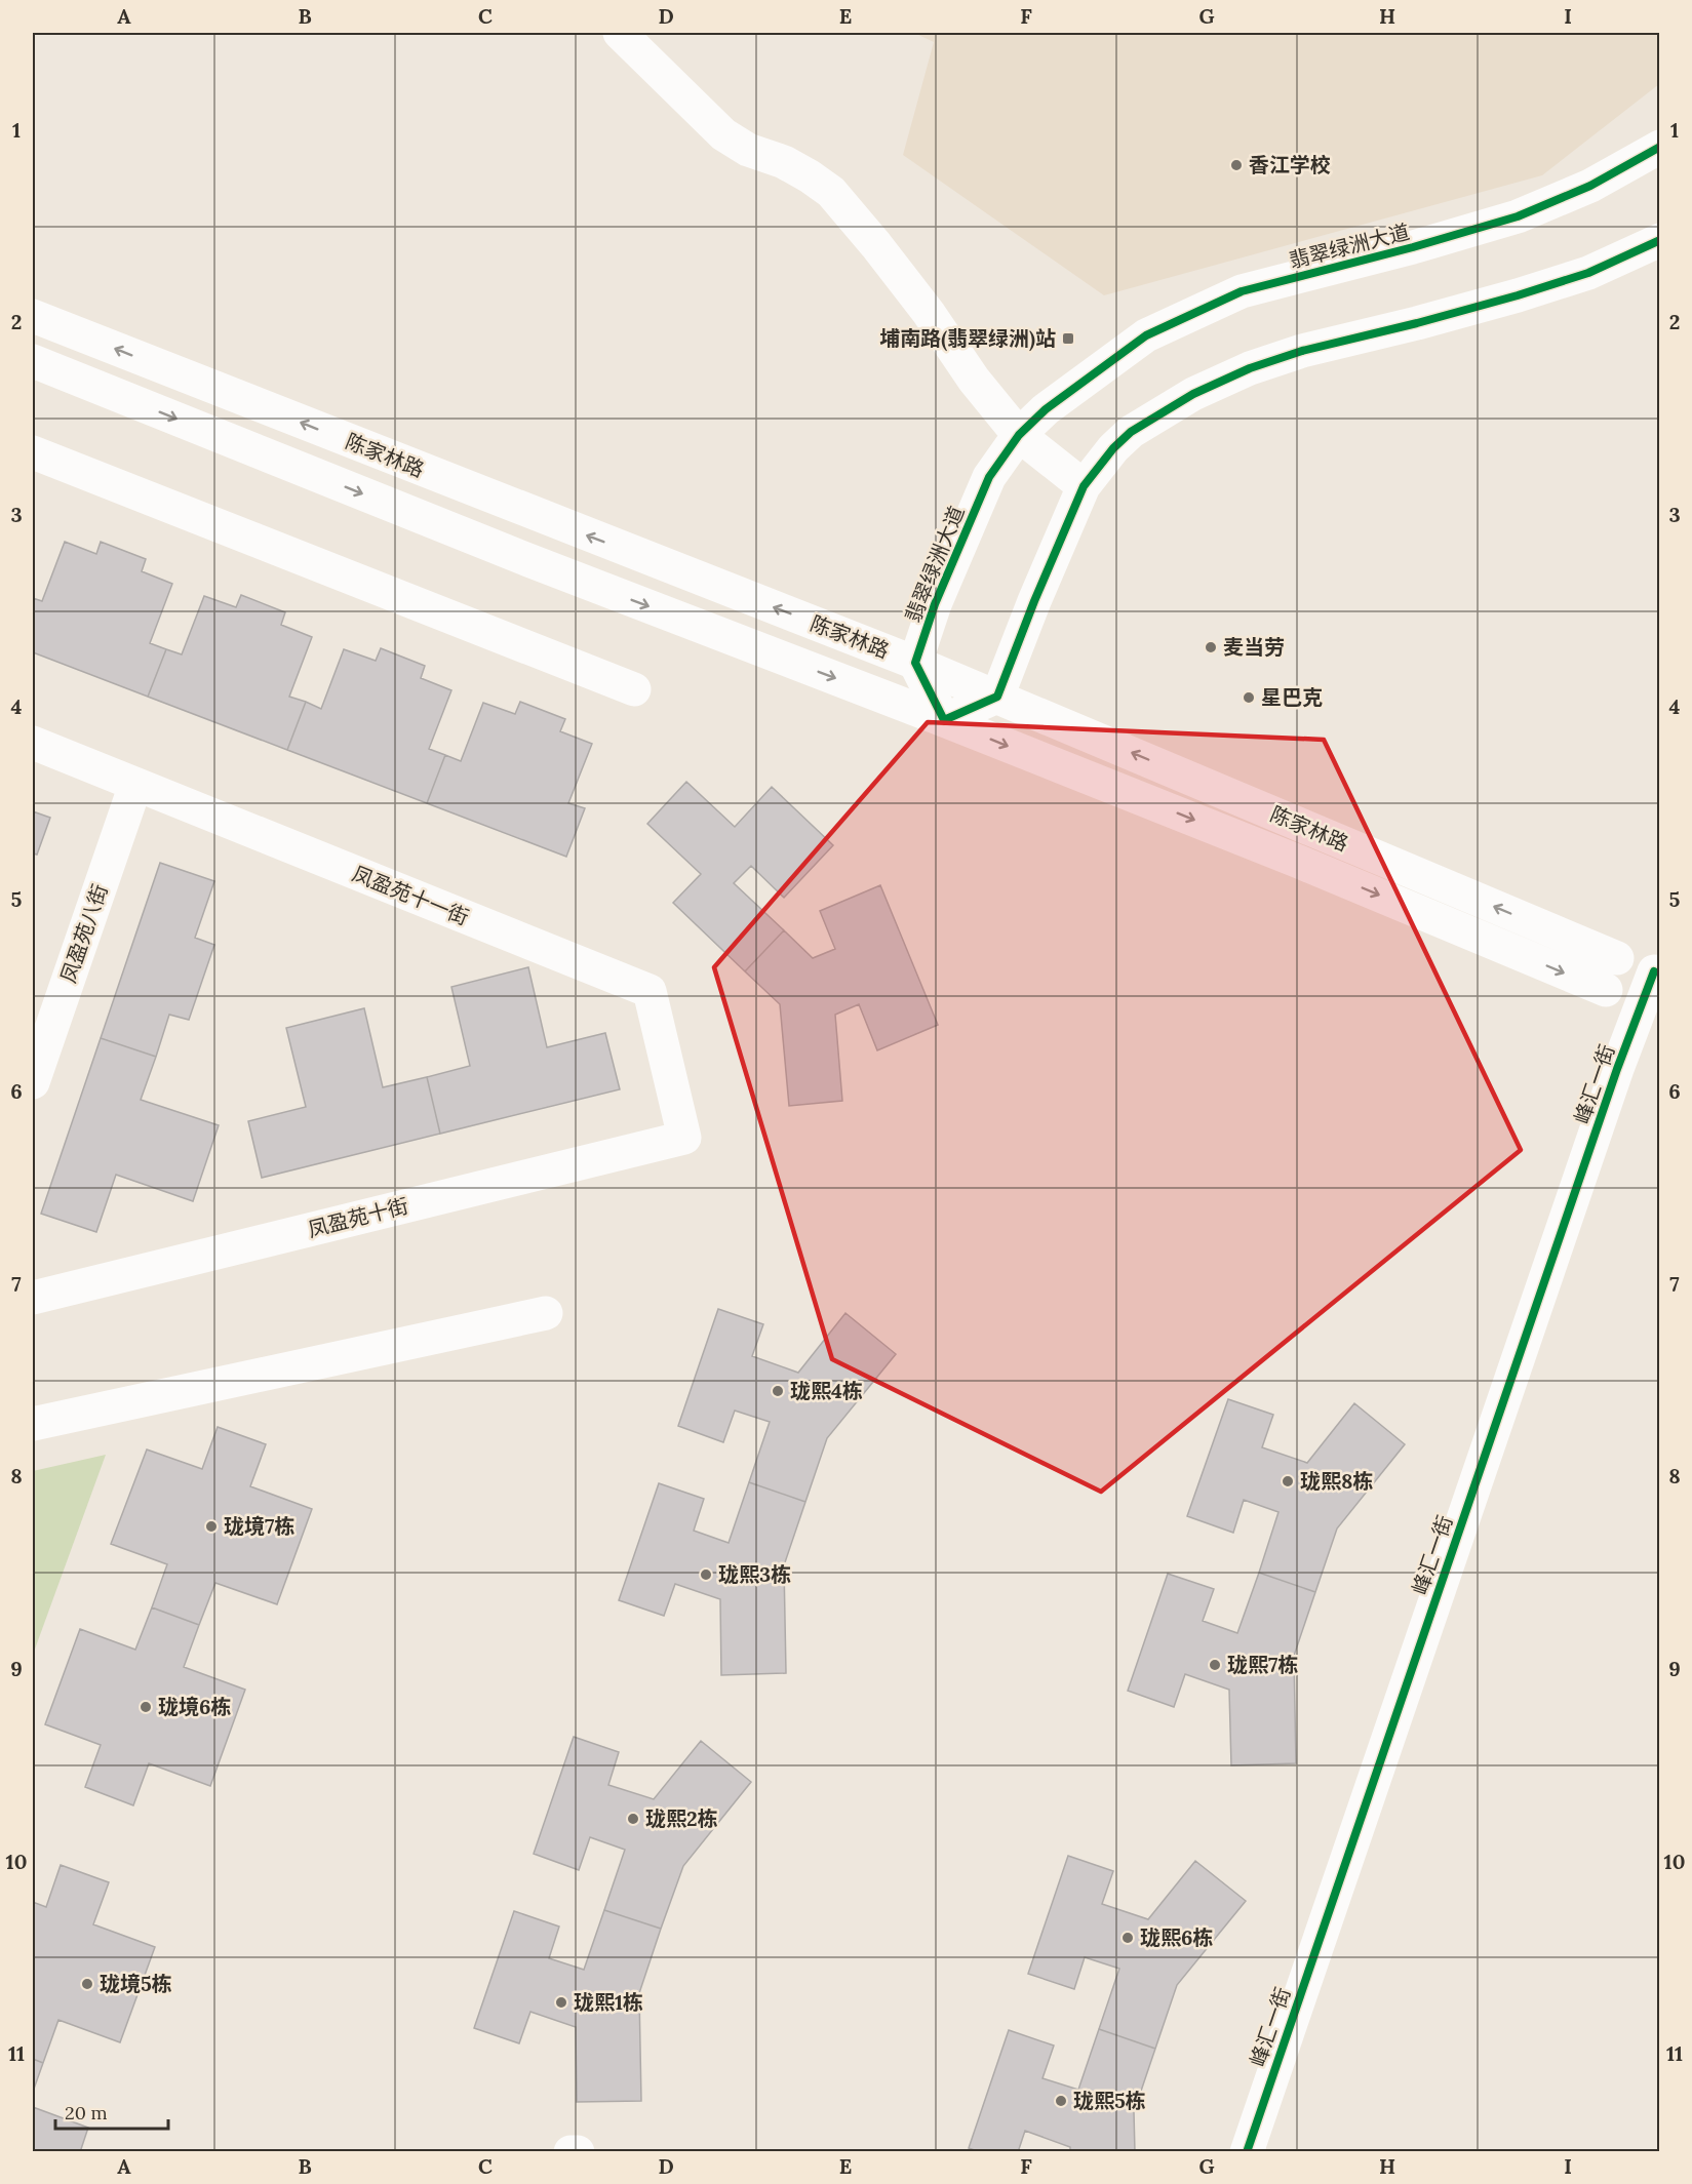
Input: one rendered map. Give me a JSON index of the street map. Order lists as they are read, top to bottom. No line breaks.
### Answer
{"streets":{"street":["翡翠绿洲大道","陈家林路","凤盈苑十一街","凤盈苑八街","峰汇一街","凤盈苑十街"]},"crossings":[["翡翠绿洲大道","陈家林路"],["陈家林路","峰汇一街"],["凤盈苑十一街","凤盈苑八街"],["凤盈苑十一街","凤盈苑十街"]],"places":{"other":["香江学校","麦当劳","星巴克","珑熙4栋","珑熙8栋","珑境7栋","珑熙3栋","珑熙7栋","珑境6栋","珑熙2栋","珑熙6栋","珑境5栋","珑熙1栋","珑熙5栋"],"transit":["埔南路(翡翠绿洲)站"]},"scale_bar":"20 m","grid":{"columns":["A","B","C","D","E","F","G","H","I"],"rows":["1","2","3","4","5","6","7","8","9","10","11"]}}
